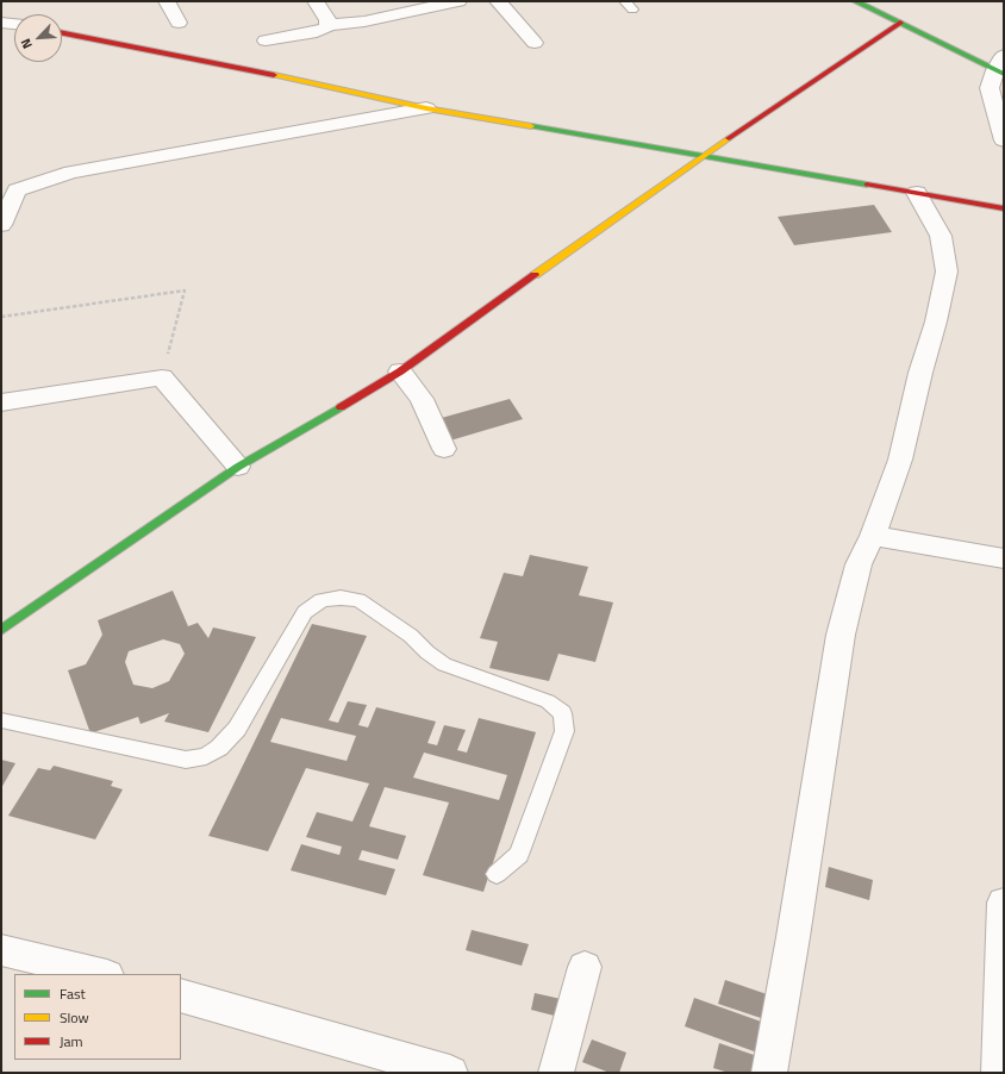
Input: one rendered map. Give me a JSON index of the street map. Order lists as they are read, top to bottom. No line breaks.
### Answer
{"legend":["Fast","Slow","Jam"],"north":"bottom left"}
